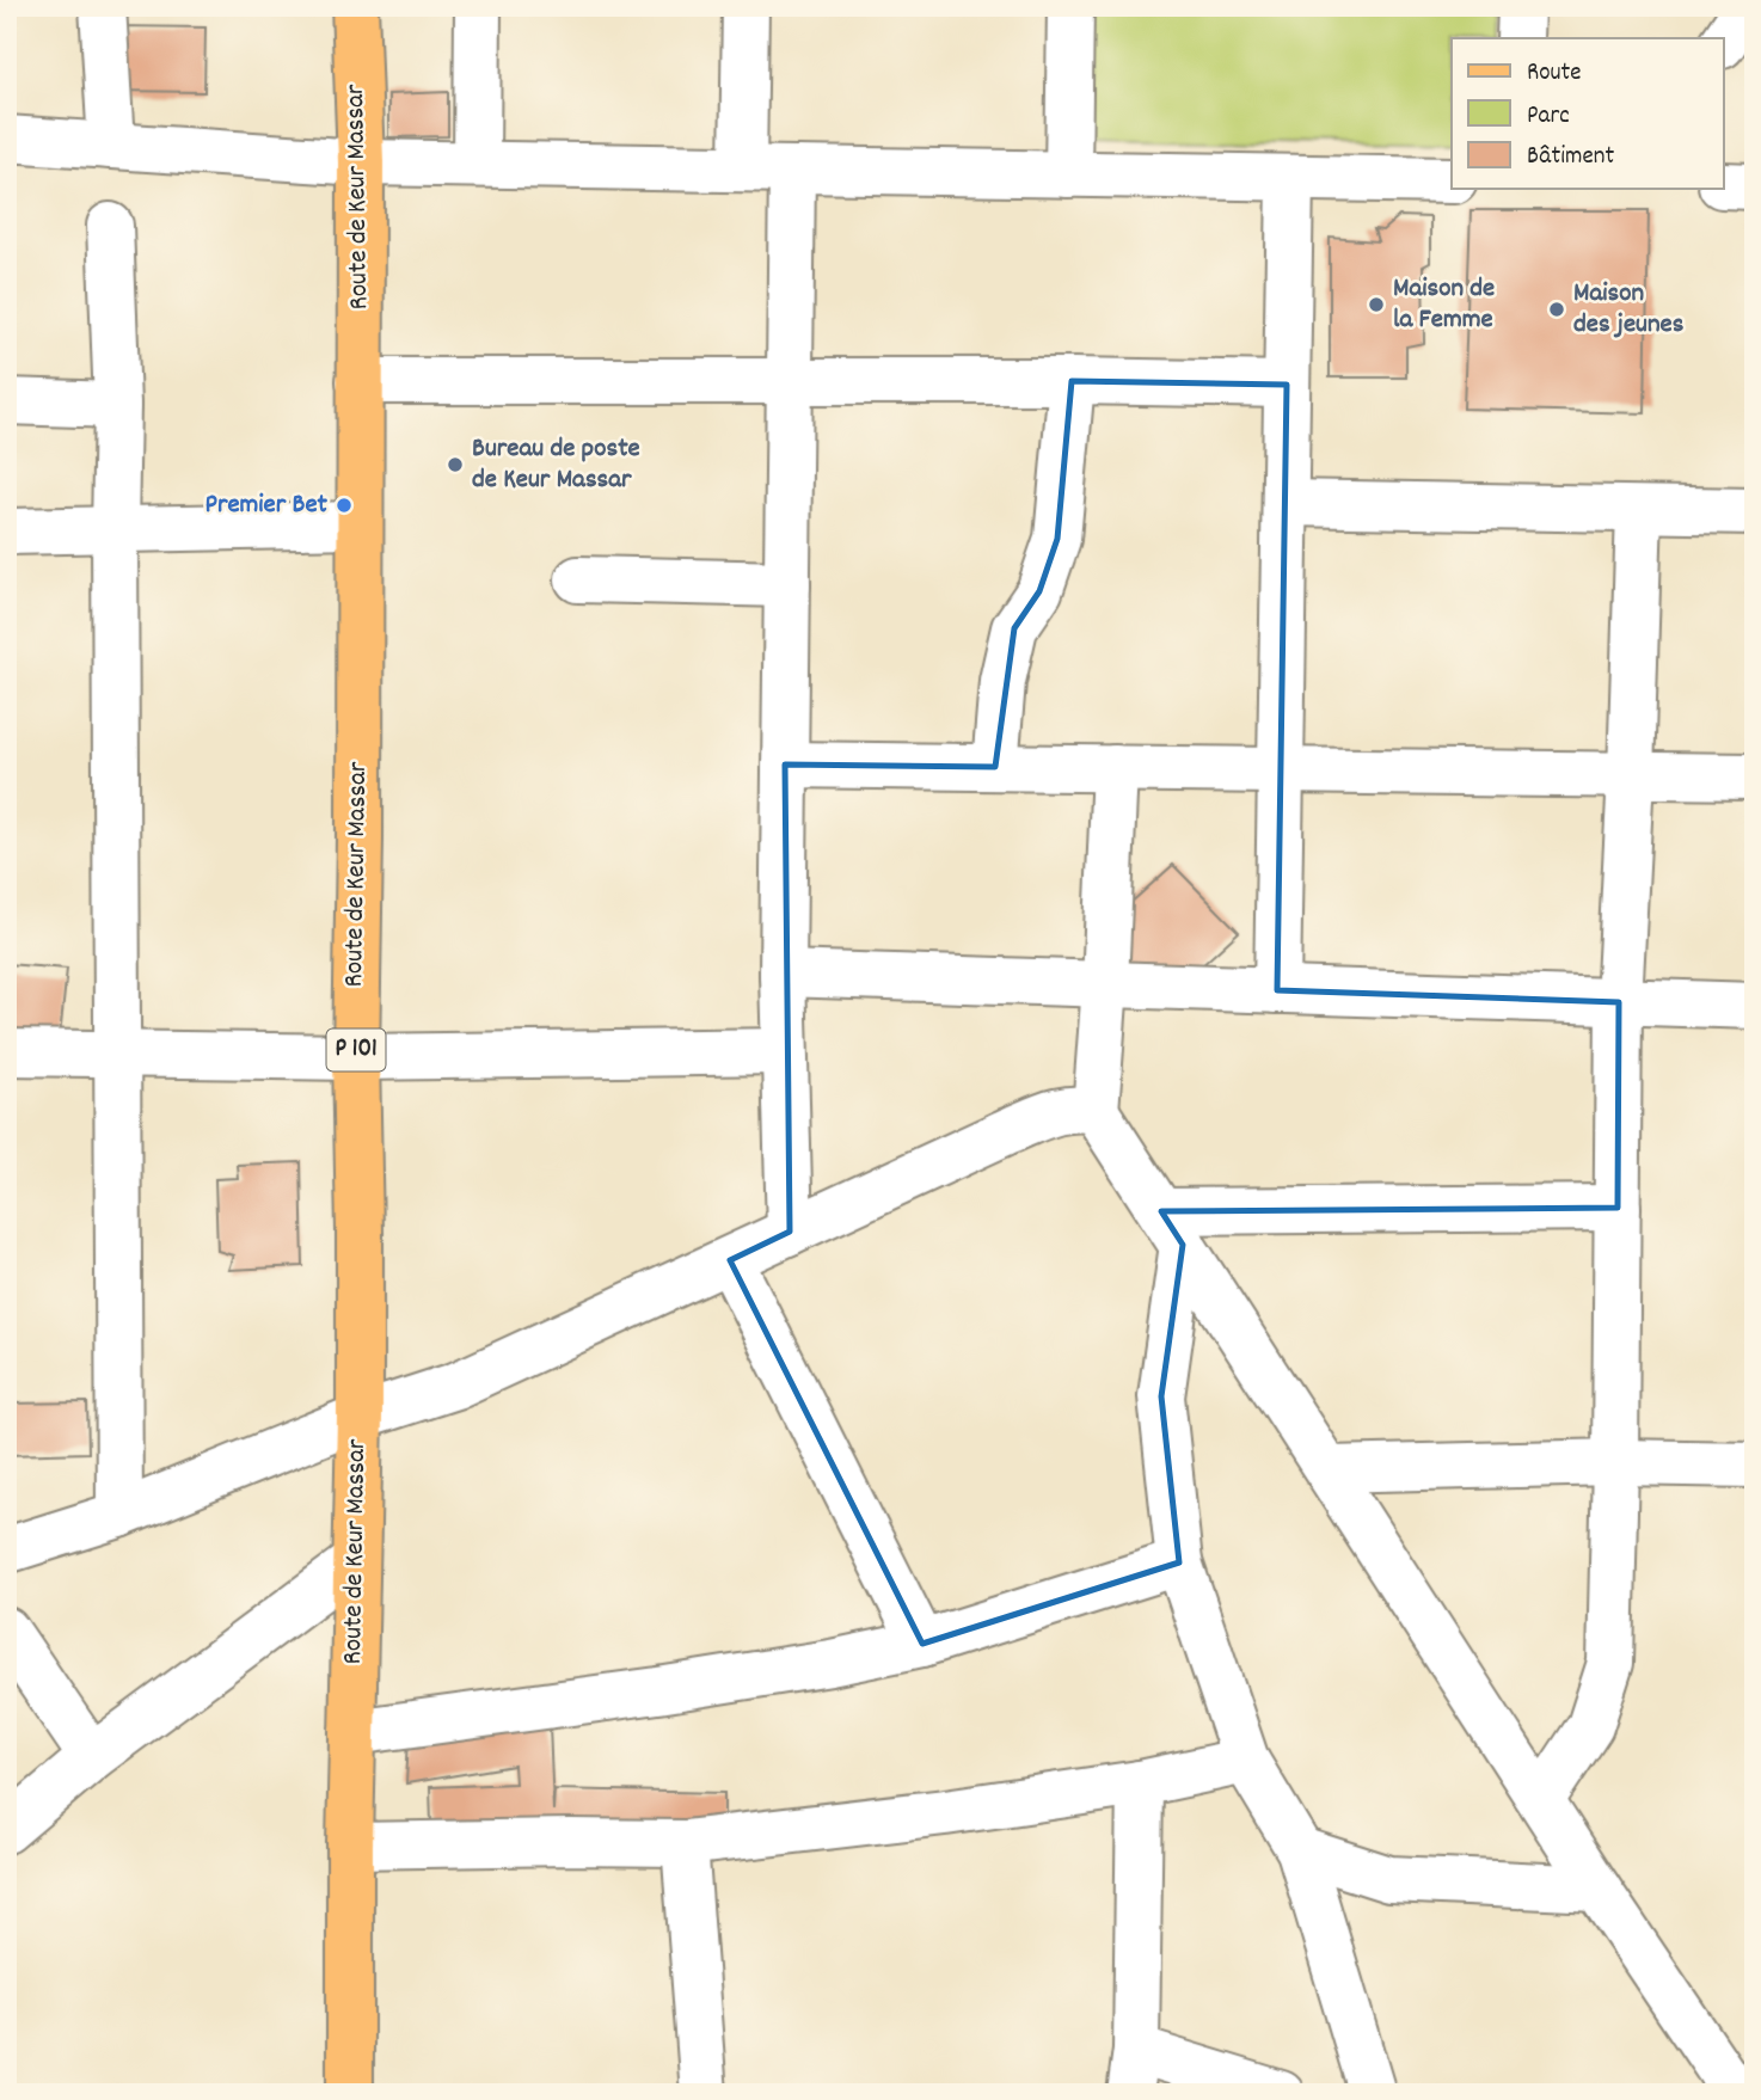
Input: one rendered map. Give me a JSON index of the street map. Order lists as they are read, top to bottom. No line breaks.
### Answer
{"streets":{"main road":["Route de Keur Massar","P 101"]},"places":["Maison de la Femme","Maison des jeunes","Bureau de poste de Keur Massar","Premier Bet"],"legend":["Route","Parc","Bâtiment"]}
